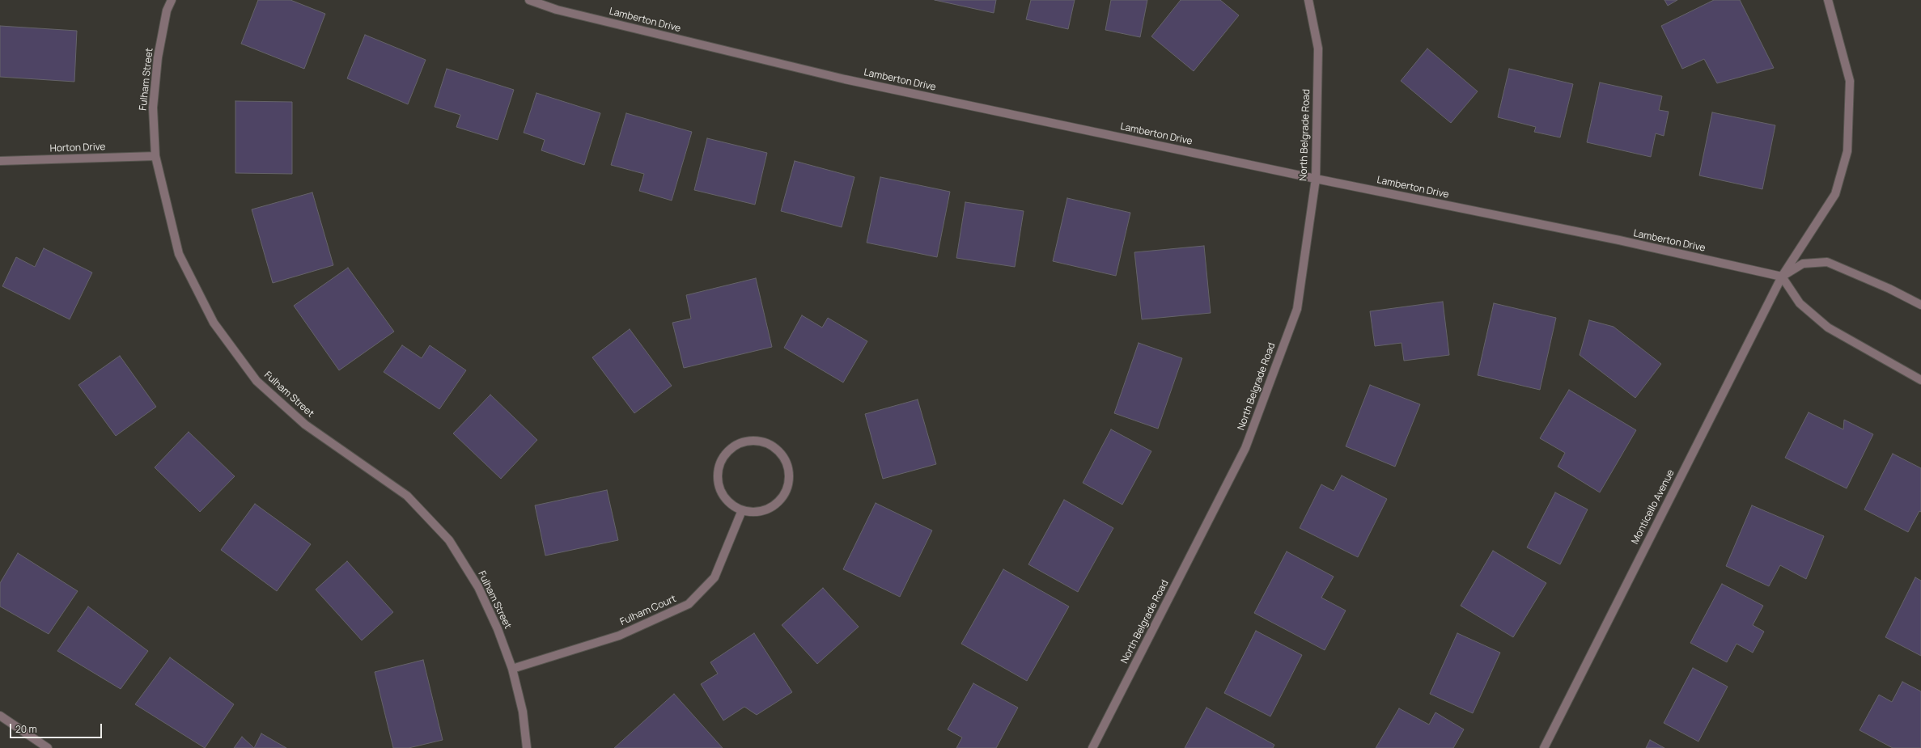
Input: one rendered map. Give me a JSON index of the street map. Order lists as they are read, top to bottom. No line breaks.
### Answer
{"streets":{"street":["Lamberton Drive","Fulham Street","North Belgrade Road","Horton Drive","Monticello Avenue","Fulham Court"]},"crossings":[["Lamberton Drive","North Belgrade Road"],["Lamberton Drive","Monticello Avenue"],["Fulham Street","Horton Drive"],["Fulham Street","Fulham Court"]],"scale_bar":"20 m"}
